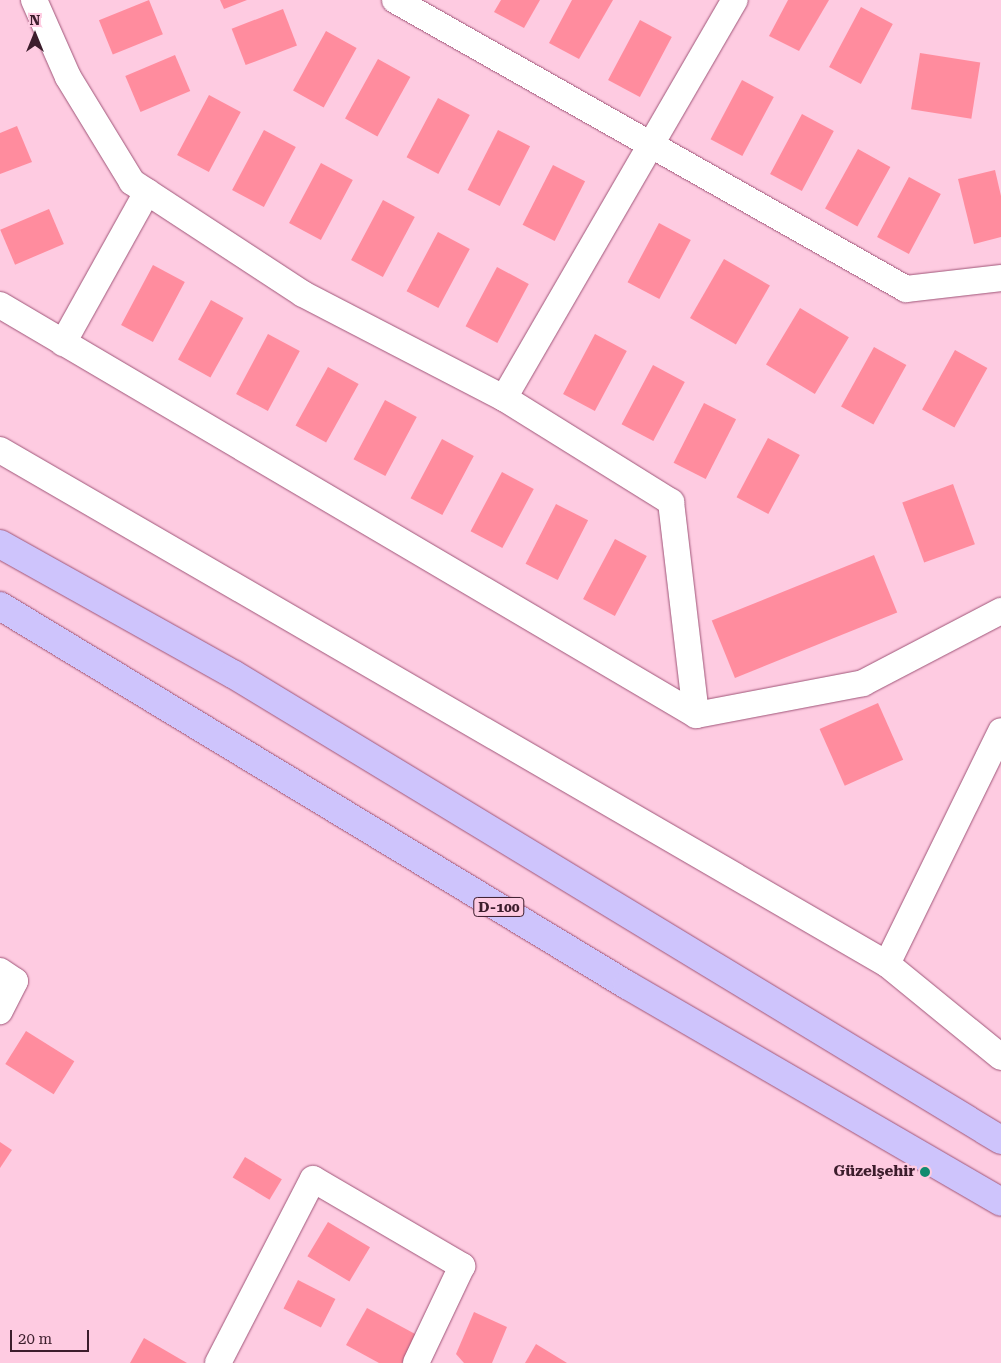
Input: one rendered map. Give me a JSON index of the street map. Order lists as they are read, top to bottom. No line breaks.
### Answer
{"streets":{"highway":["D-100"]},"places":["Güzelşehir"],"scale_bar":"20 m","north":"top"}
